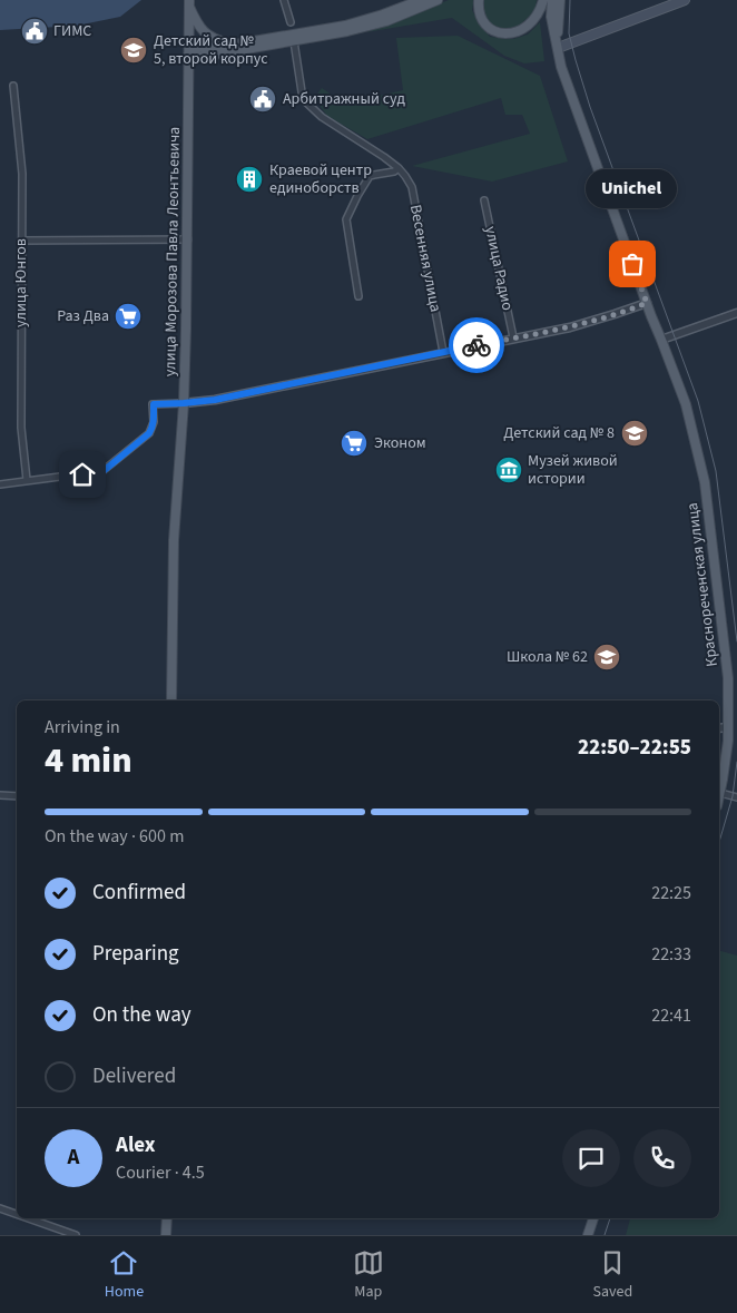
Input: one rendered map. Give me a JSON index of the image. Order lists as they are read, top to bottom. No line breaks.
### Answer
{"streets":{"main road":["улица Морозова Павла Леонтьевича","Краснореченская улица"],"street":["Весенняя улица","улица Радио","улица Юнгов"]},"places":{"public building":["ГИМС","Арбитражный суд"],"school or university":["Детский сад № 5, второй корпус","Детский сад № 8","Школа № 62"],"building":["Краевой центр единоборств"],"other":["Unichel"],"supermarket":["Раз Два","Эконом"],"museum":["Музей живой истории"]},"page":{"bubble":"Unichel","heading":["4 min","Arriving in","22:50–22:55"],"panel":["Alex","Courier · 4.5"],"bar":"On the way · 600 m","list":[["Confirmed","22:25"],["Preparing","22:33"],["On the way","22:41"],"Delivered"],"round":"A","tabs":["Home","Map","Saved"]}}
